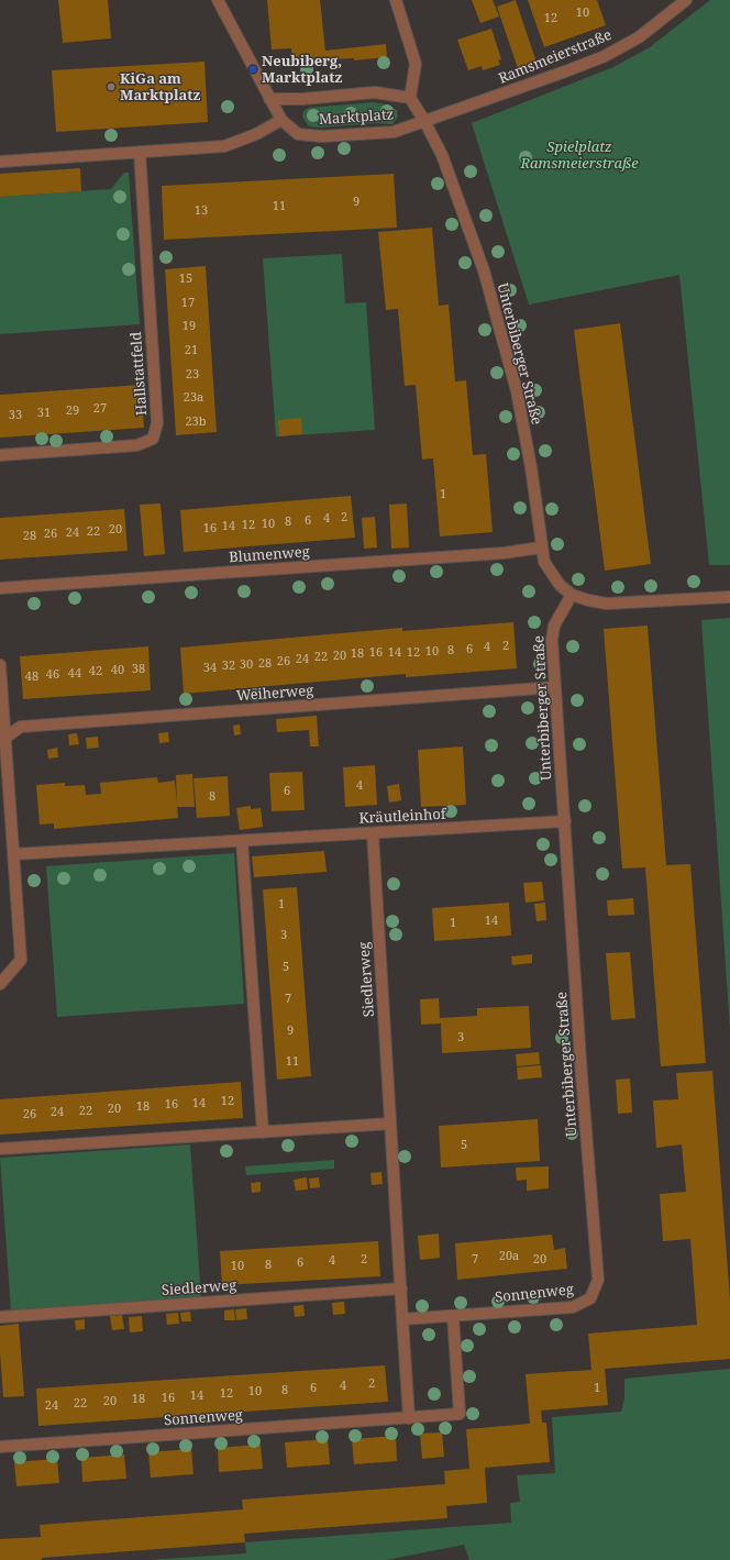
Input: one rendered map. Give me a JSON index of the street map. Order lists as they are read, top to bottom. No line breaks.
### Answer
{"streets":{"street":["Ramsmeierstraße","Marktplatz","Unterbiberger Straße","Hallstattfeld","Blumenweg","Weiherweg","Kräutleinhof","Siedlerweg","Sonnenweg"]},"crossings":[["Ramsmeierstraße","Marktplatz"],["Ramsmeierstraße","Unterbiberger Straße"],["Marktplatz","Unterbiberger Straße"],["Unterbiberger Straße","Blumenweg"],["Unterbiberger Straße","Weiherweg"],["Unterbiberger Straße","Kräutleinhof"],["Unterbiberger Straße","Sonnenweg"],["Kräutleinhof","Siedlerweg"],["Siedlerweg","Sonnenweg"]],"parks":["Spielplatz Ramsmeierstraße"],"places":["Neubiberg, Marktplatz","KiGa am Marktplatz"],"house_numbers":["10","12","9","11","13","15","17","19","21","23","23a","27","29","31","33","23b","1","2","4","6","8","10","12","14","16","20","22","24","26","28","2","4","6","8","10","16","14","12","18","20","22","24","26","28","30","32","34","38","40","42","44","46","48","4","6","8","1","14","1","3","5","7","9","3","11","12","14","16","18","20","22","24","26","5","20a","2","7","20","4","6","8","10","2","4","6","1","8","10","12","14","16","18","20","22","24"]}
